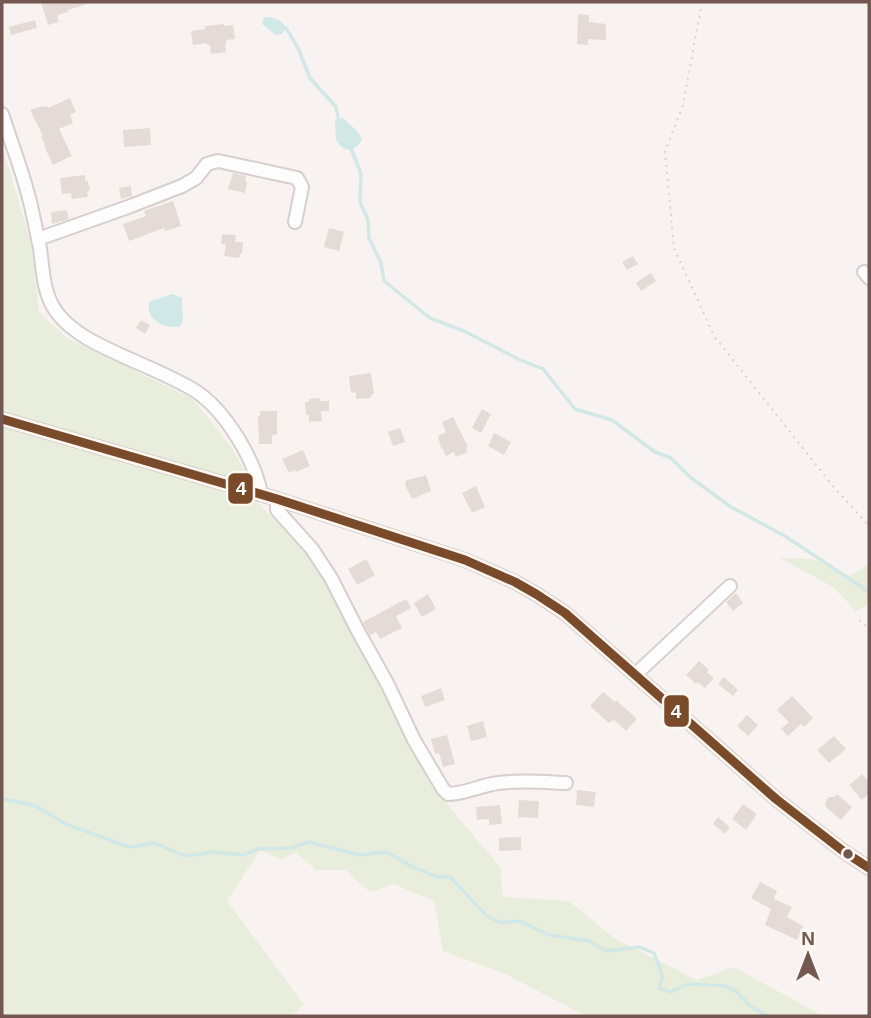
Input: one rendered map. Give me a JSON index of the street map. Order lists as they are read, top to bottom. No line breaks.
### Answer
{"lines":["transit line 4"],"north":"top"}
